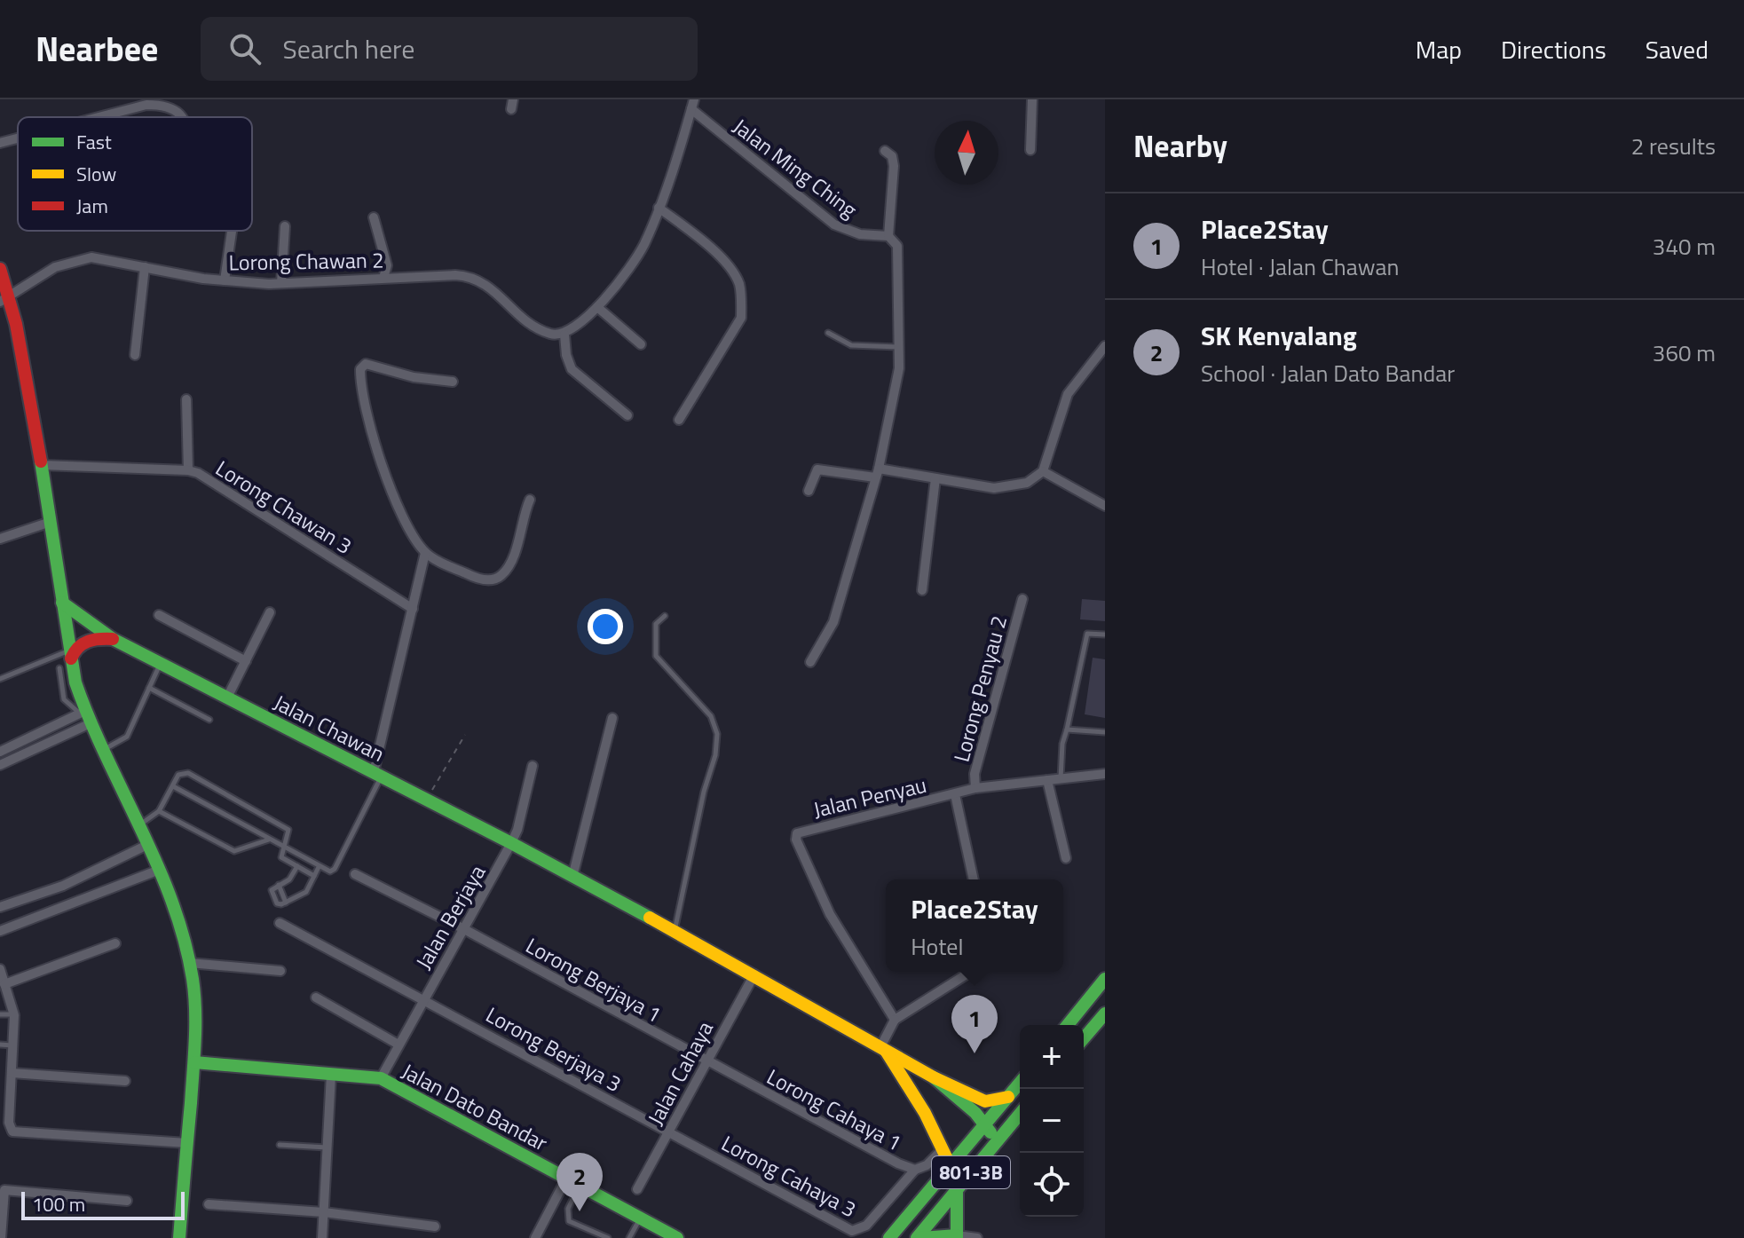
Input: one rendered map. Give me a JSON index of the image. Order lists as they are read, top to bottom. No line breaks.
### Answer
{"streets":{"main road":["Jalan Chawan","Jalan Dato Bandar","801-3B"],"street":["Jalan Ming Ching","Lorong Chawan 2","Lorong Chawan 3","Lorong Penyau 2","Jalan Penyau","Jalan Berjaya","Lorong Berjaya 1","Lorong Berjaya 3","Jalan Cahaya","Lorong Cahaya 1","Lorong Cahaya 3"]},"crossings":[["Lorong Penyau 2","Jalan Penyau"],["Jalan Chawan","Jalan Berjaya"],["Jalan Chawan","Jalan Cahaya"],["Jalan Berjaya","Lorong Berjaya 1"],["Jalan Berjaya","Lorong Berjaya 3"],["Jalan Berjaya","Jalan Dato Bandar"],["Lorong Berjaya 1","Jalan Cahaya"],["Lorong Berjaya 1","Lorong Cahaya 1"],["Lorong Berjaya 3","Jalan Cahaya"],["Lorong Berjaya 3","Lorong Cahaya 3"],["Jalan Cahaya","Lorong Cahaya 1"],["Jalan Cahaya","Lorong Cahaya 3"],["Lorong Cahaya 1","Lorong Cahaya 3"]],"legend":["Fast","Slow","Jam"],"scale_bar":"100 m","north":"top","page":{"header":"Nearbee","search":"Search here","nav":["Map","Directions","Saved"],"heading":["Nearby","2 results"],"list":[{"mark":"1","name":"Place2Stay","note":"Hotel · Jalan Chawan","value":"340 m"},{"mark":"2","name":"SK Kenyalang","note":"School · Jalan Dato Bandar","value":"360 m"}],"popup":["Place2Stay","Hotel"],"pins":["1","2"],"map_buttons":["+","−"],"scale":"100 m"}}
